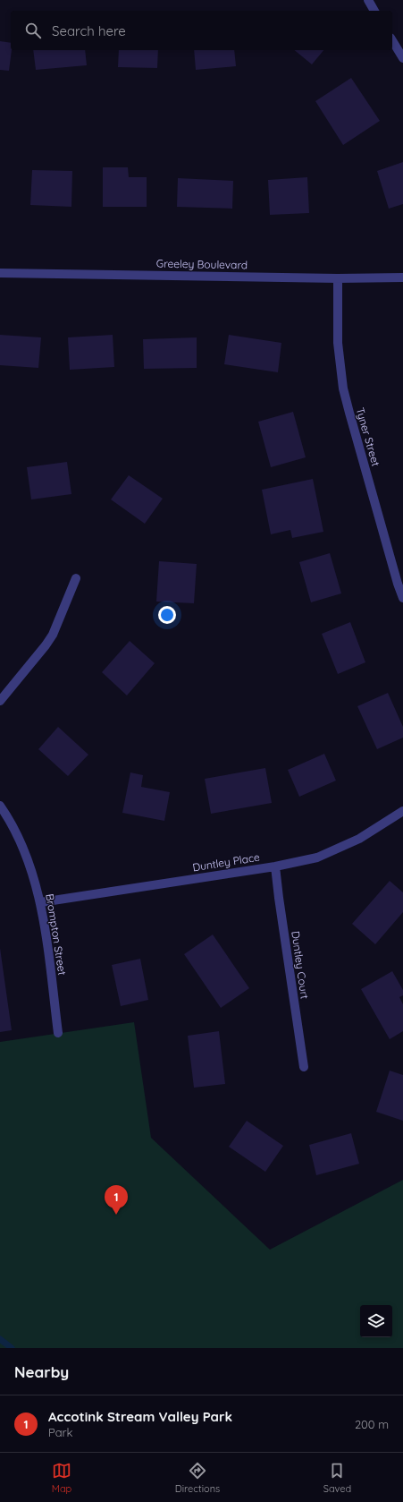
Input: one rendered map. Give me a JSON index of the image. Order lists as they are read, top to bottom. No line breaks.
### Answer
{"streets":{"street":["Greeley Boulevard","Tyner Street","Duntley Place","Brompton Street","Duntley Court"]},"crossings":[["Greeley Boulevard","Tyner Street"],["Duntley Place","Brompton Street"],["Duntley Place","Duntley Court"]],"page":{"search":"Search here","pins":"1","heading":"Nearby","list":[{"mark":"1","name":"Accotink Stream Valley Park","note":"Park","value":"200 m"}],"nav":["Map","Directions","Saved"]}}
